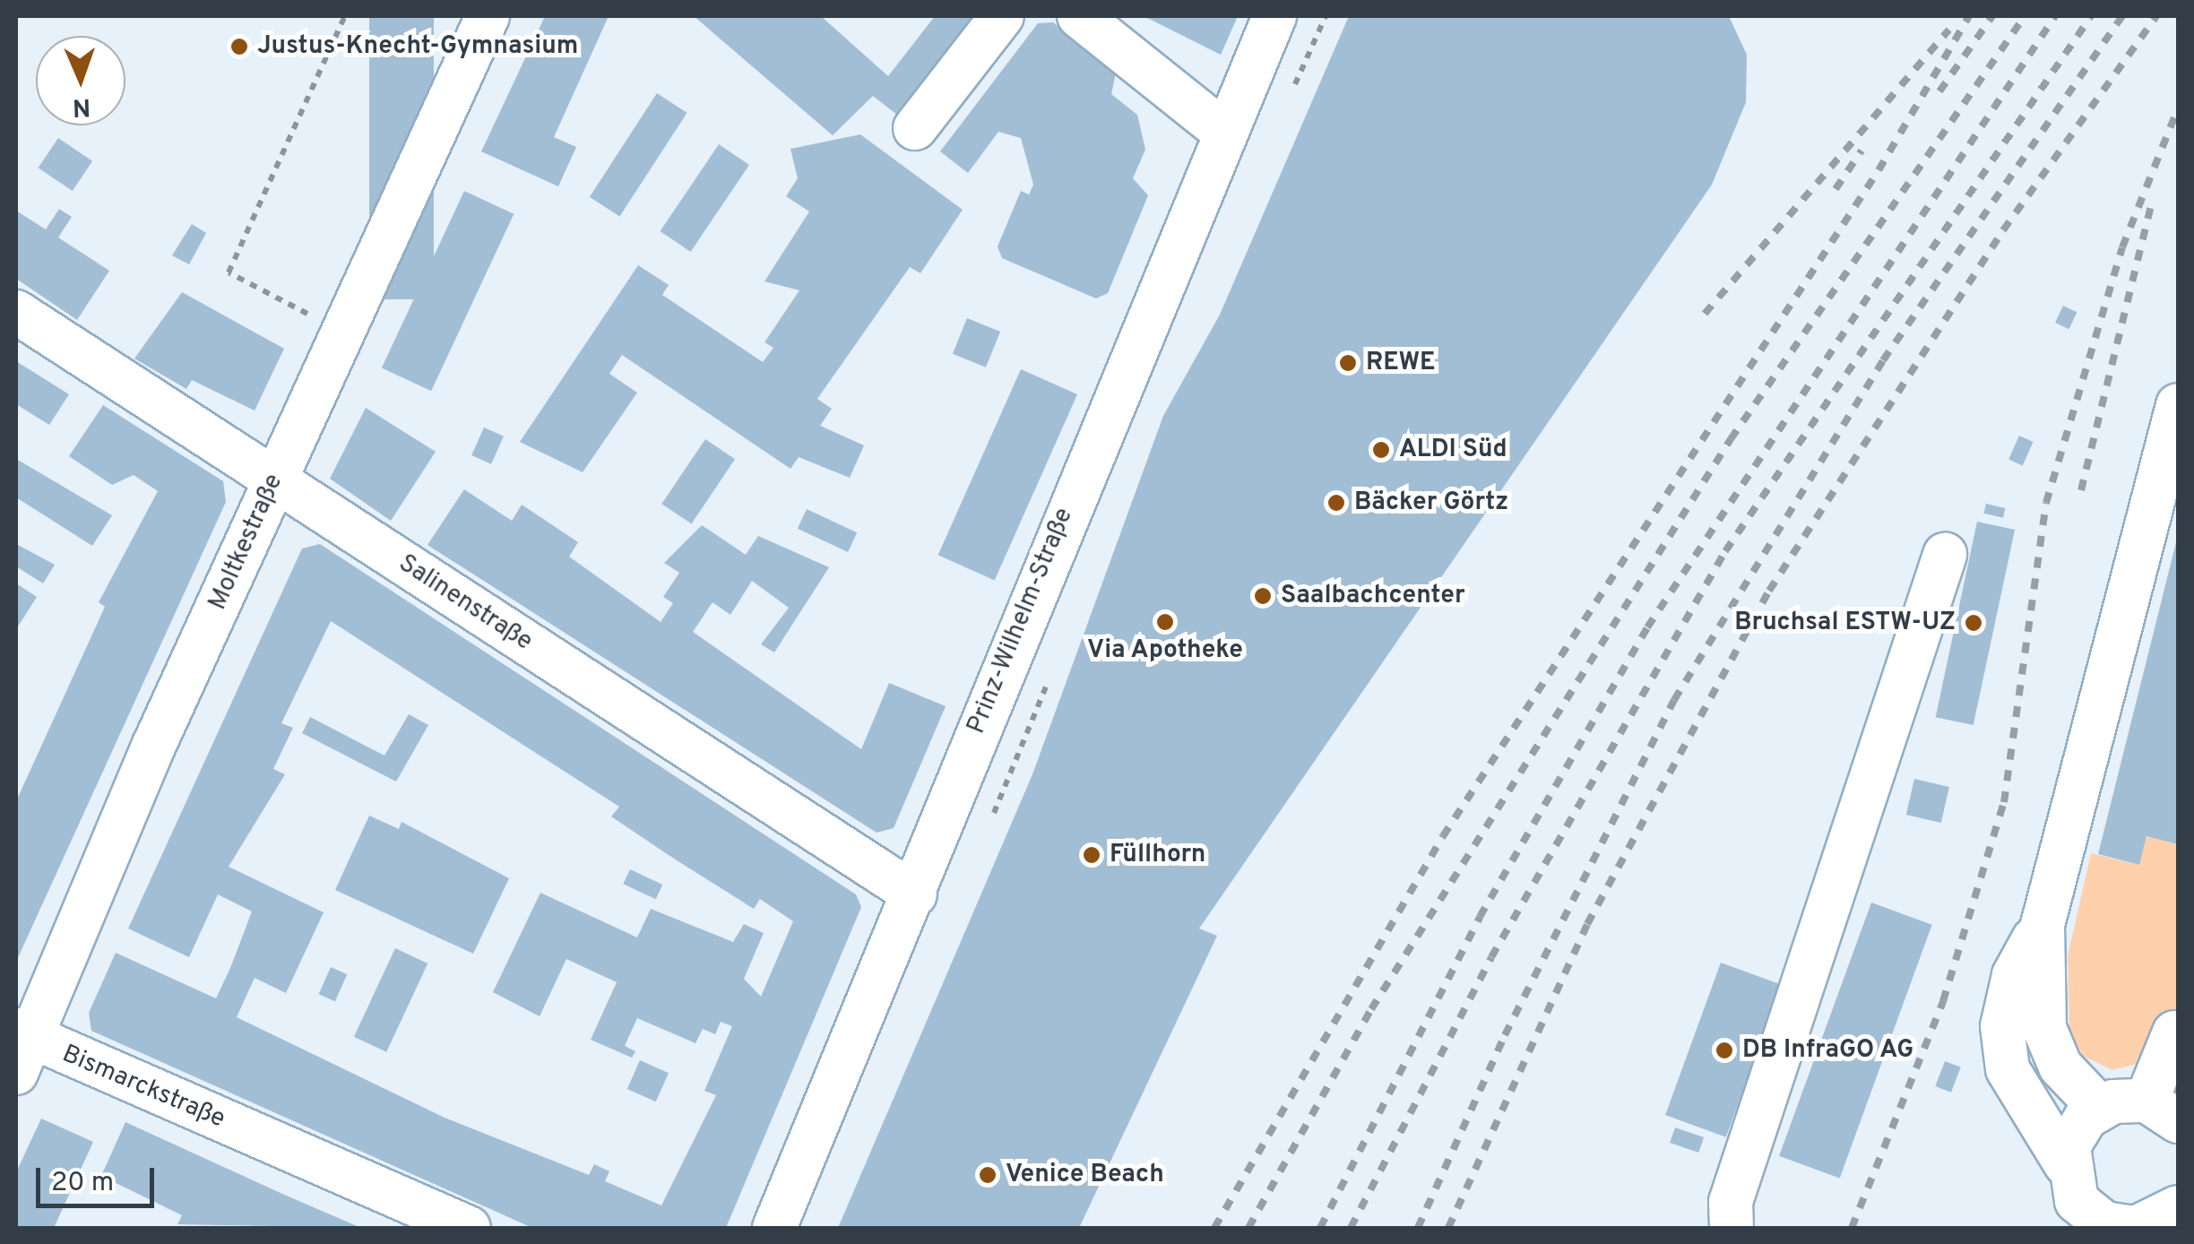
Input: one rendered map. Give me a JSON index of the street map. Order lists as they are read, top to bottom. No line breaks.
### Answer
{"streets":{"street":["Moltkestraße","Salinenstraße","Prinz-Wilhelm-Straße","Bismarckstraße"]},"crossings":[["Moltkestraße","Salinenstraße"],["Moltkestraße","Bismarckstraße"],["Salinenstraße","Prinz-Wilhelm-Straße"]],"places":["Justus-Knecht-Gymnasium","REWE","ALDI Süd","Bäcker Görtz","Saalbachcenter","Via Apotheke","Bruchsal ESTW-UZ","Füllhorn","DB InfraGO AG","Venice Beach"],"scale_bar":"20 m","north":"bottom"}
